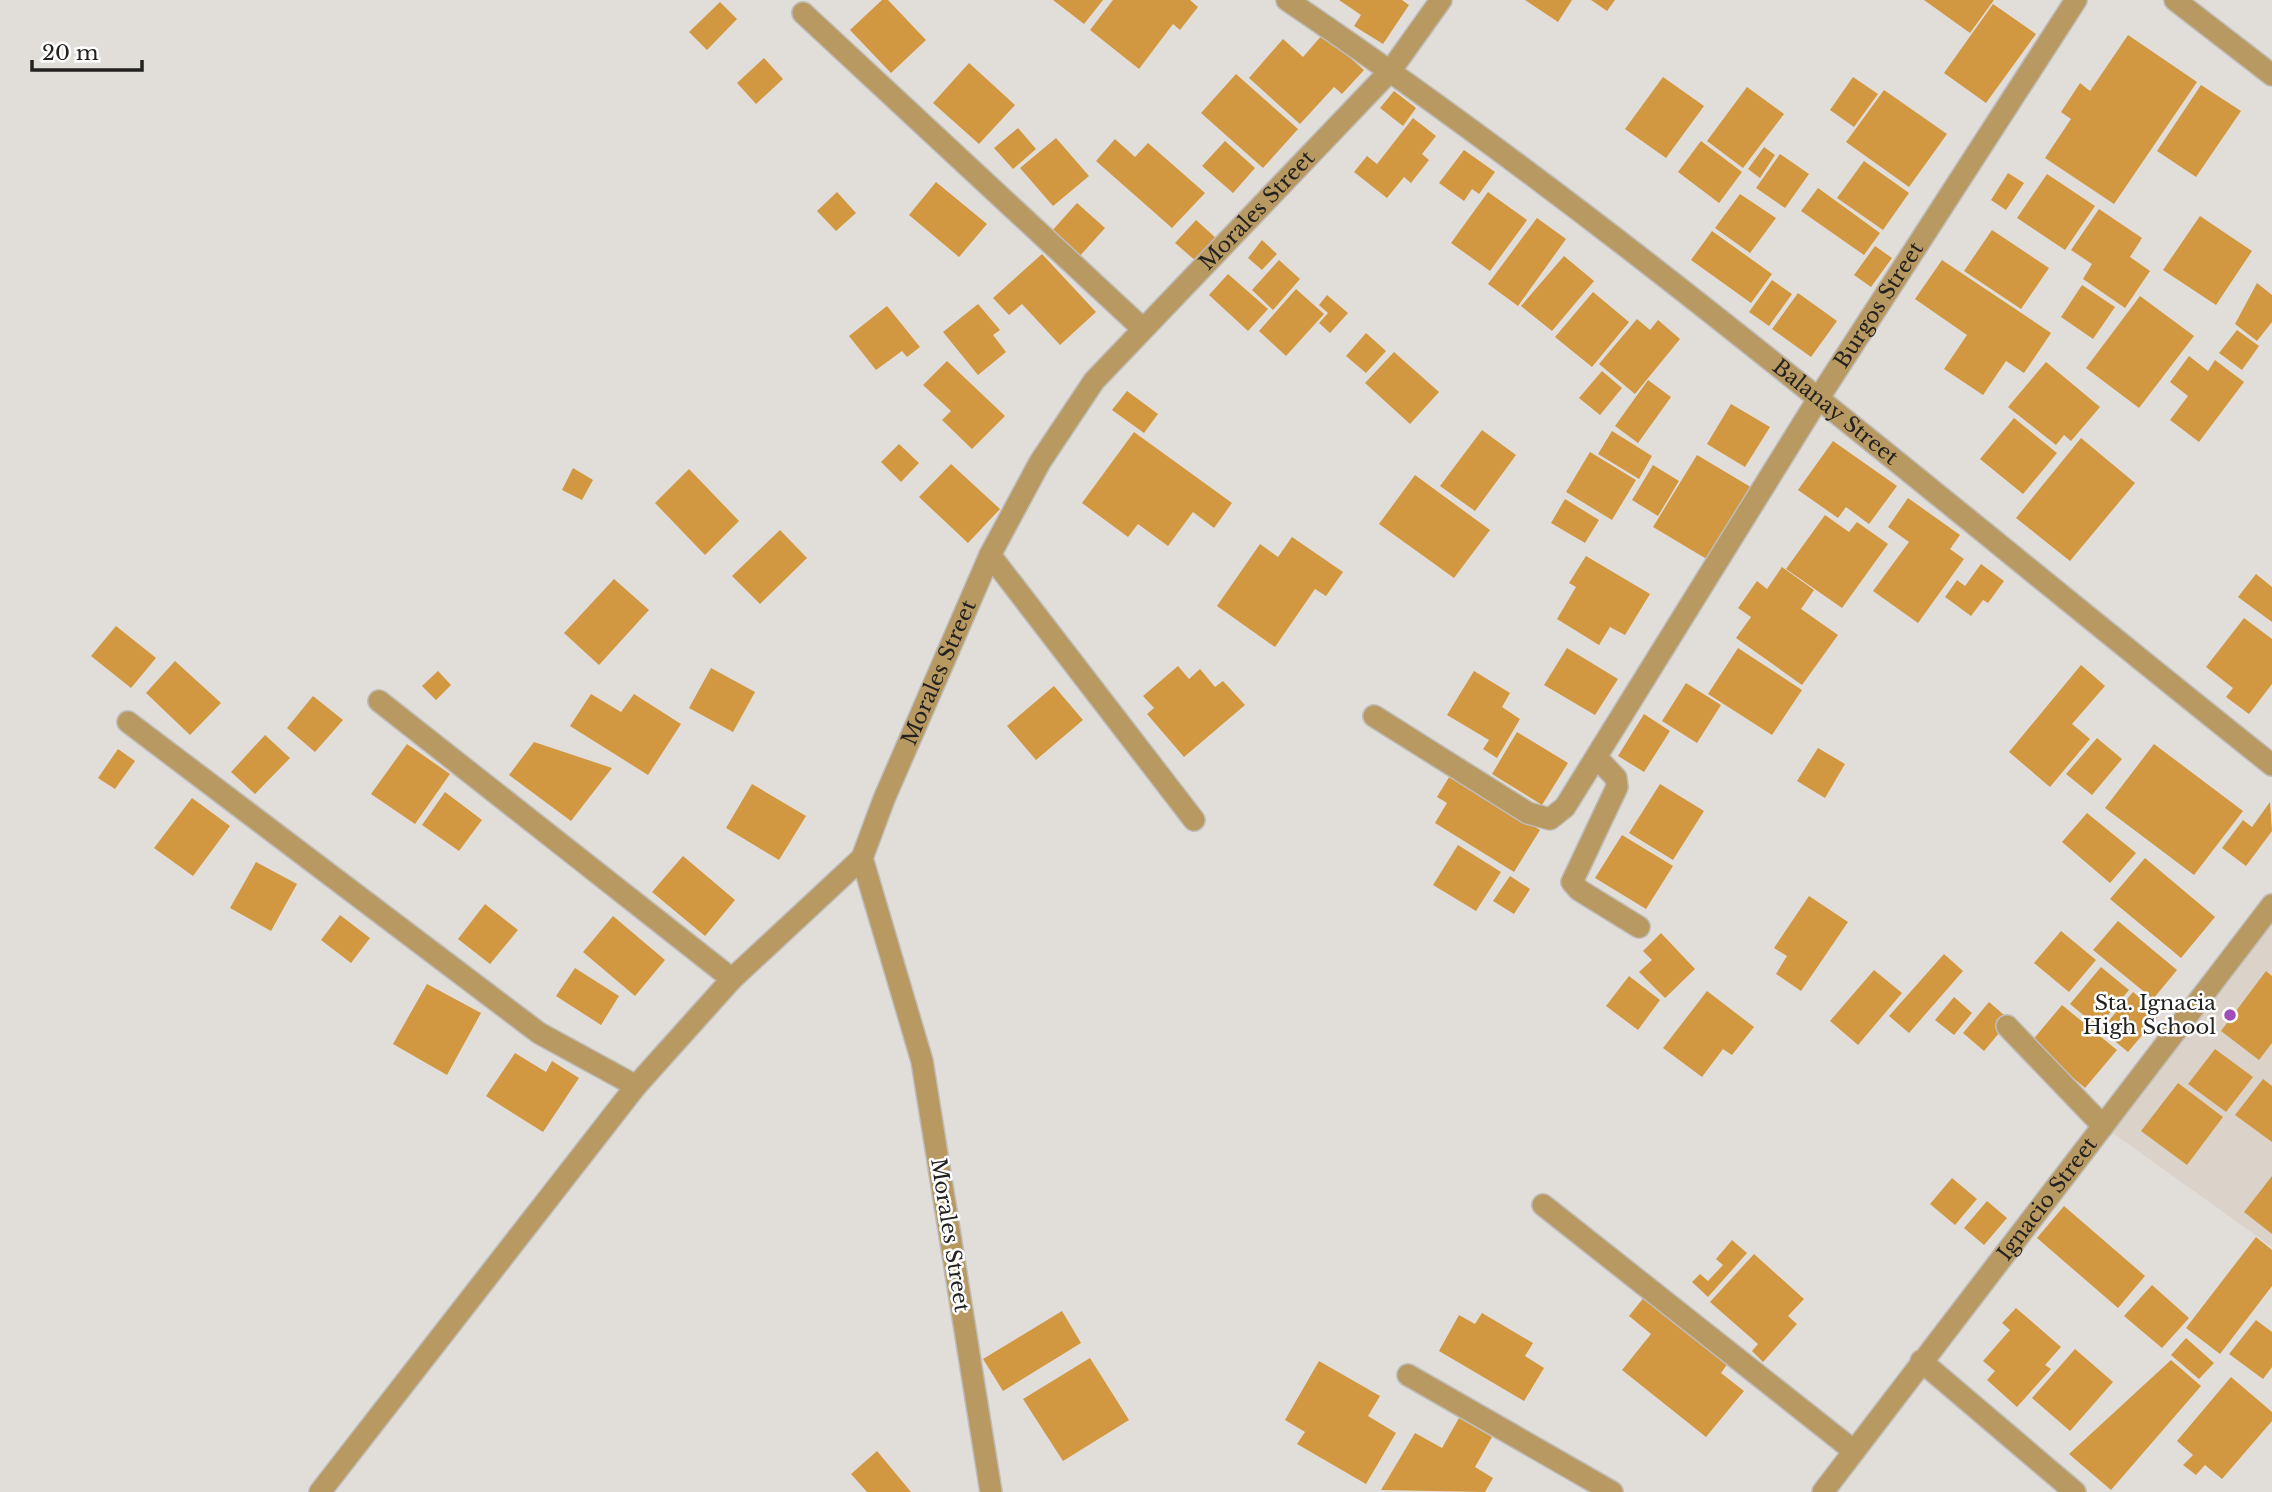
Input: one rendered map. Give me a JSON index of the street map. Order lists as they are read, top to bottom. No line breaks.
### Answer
{"streets":{"street":["Morales Street","Burgos Street","Balanay Street","Ignacio Street"]},"crossings":[["Morales Street","Balanay Street"],["Burgos Street","Balanay Street"]],"places":["Sta. Ignacia High School"],"scale_bar":"20 m"}
